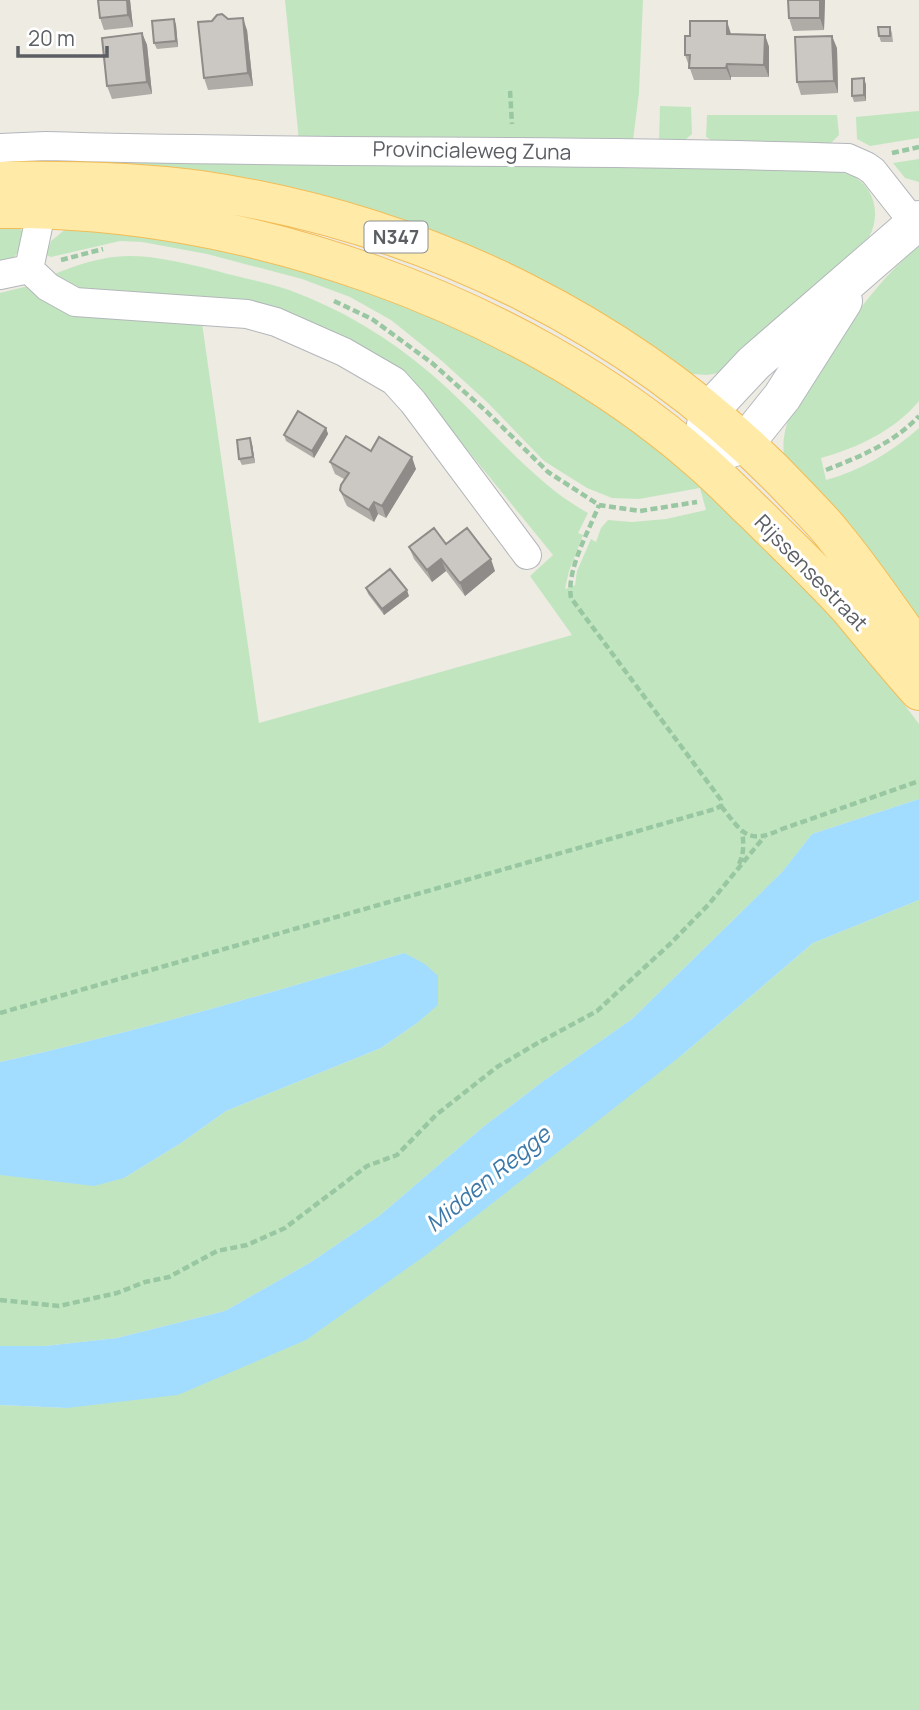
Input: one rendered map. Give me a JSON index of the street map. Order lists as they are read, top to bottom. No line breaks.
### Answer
{"streets":{"main road":["N347","Rijssensestraat"],"street":["Provincialeweg Zuna"]},"crossings":[["N347","Rijssensestraat"]],"water":["Midden Regge"],"scale_bar":"20 m"}
